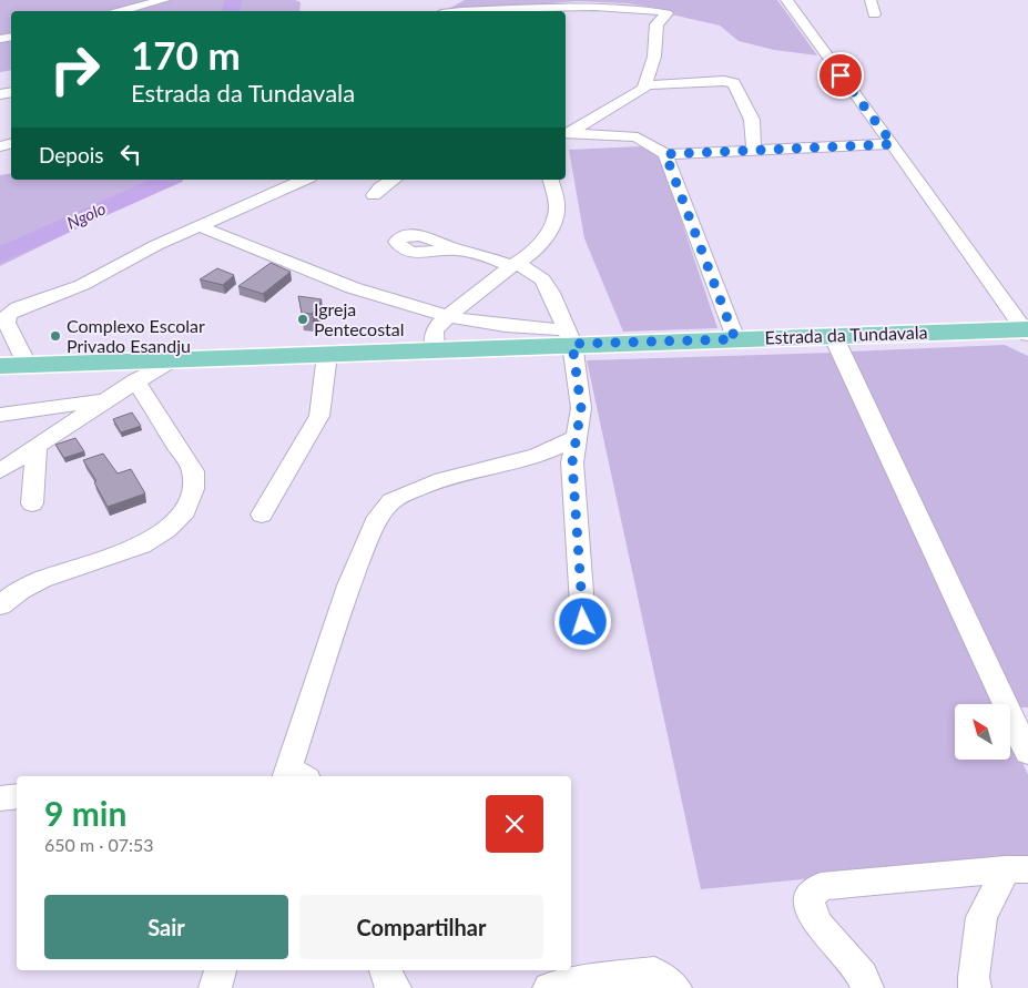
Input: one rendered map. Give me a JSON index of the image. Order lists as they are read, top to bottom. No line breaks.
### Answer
{"streets":{"main road":["Estrada da Tundavala"]},"water":["Ngolo"],"places":["Igreja Pentecostal","Complexo Escolar Privado Esandju"],"north":"top left","page":{"turn":["170 m","Estrada da Tundavala"],"then":"Depois","heading":["9 min","650 m · 07:53"],"buttons":["Sair","Compartilhar"]}}
